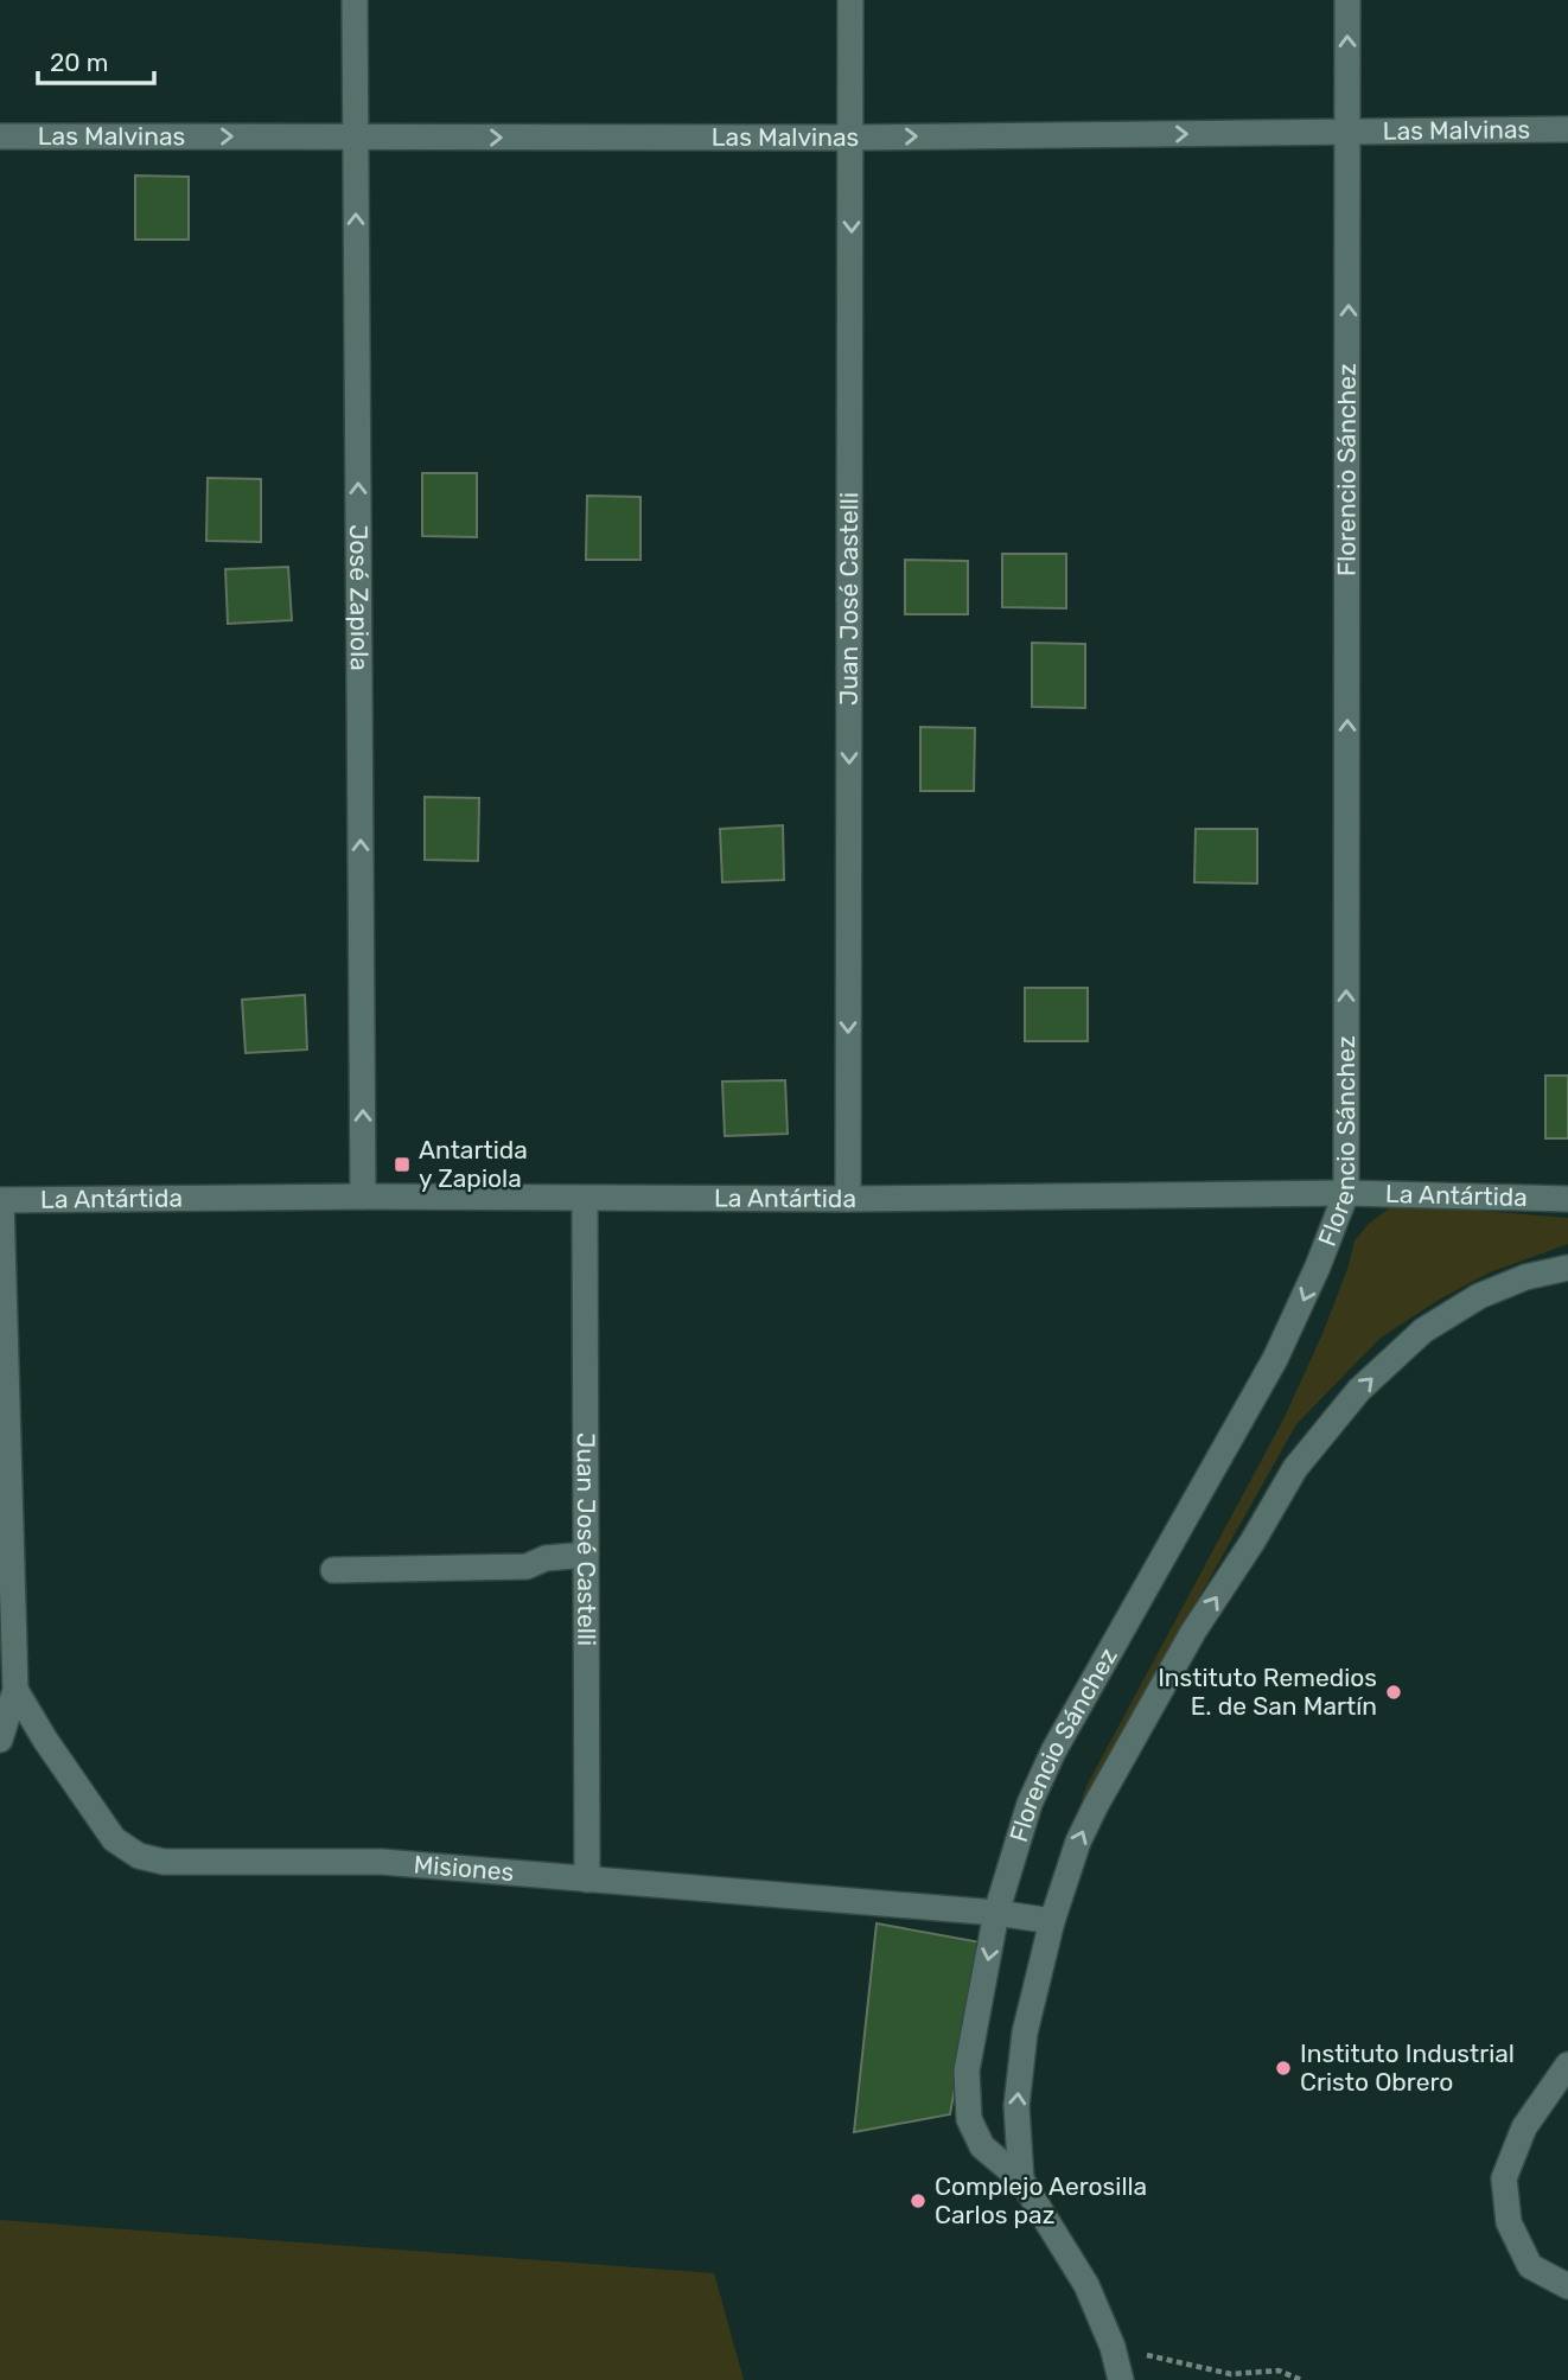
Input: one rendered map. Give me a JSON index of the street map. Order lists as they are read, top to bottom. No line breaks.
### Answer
{"streets":{"street":["Las Malvinas","Florencio Sánchez","José Zapiola","Juan José Castelli","La Antártida","Misiones"]},"crossings":[["Las Malvinas","Florencio Sánchez"],["Las Malvinas","José Zapiola"],["Las Malvinas","Juan José Castelli"],["Florencio Sánchez","La Antártida"],["Florencio Sánchez","Misiones"],["José Zapiola","La Antártida"],["Juan José Castelli","La Antártida"],["Juan José Castelli","Misiones"]],"one_way":["Las Malvinas","José Zapiola","Juan José Castelli"],"places":{"transit":["Antartida y Zapiola"],"other":["Instituto Remedios E. de San Martín","Instituto Industrial Cristo Obrero","Complejo Aerosilla Carlos paz"]},"scale_bar":"20 m"}
